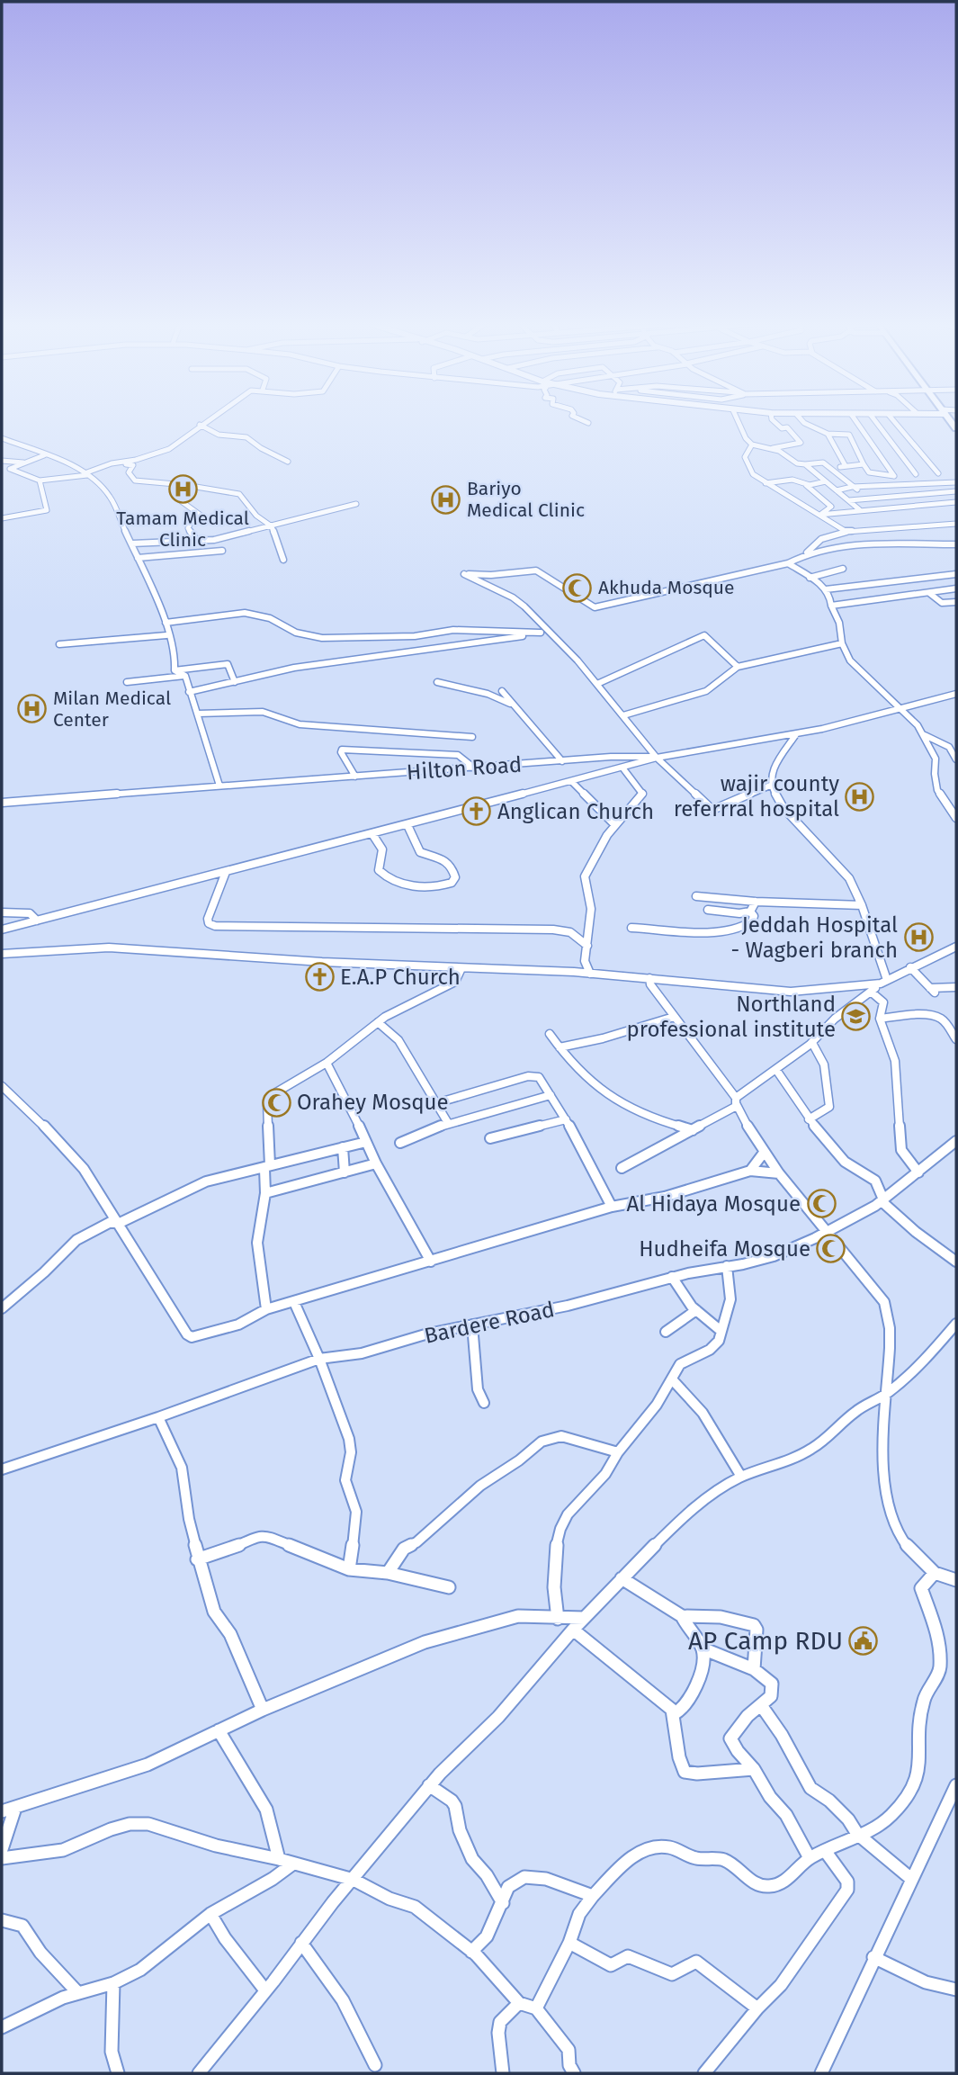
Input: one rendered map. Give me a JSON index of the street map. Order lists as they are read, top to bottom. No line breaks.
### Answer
{"streets":{"street":["Hilton Road","Bardere Road"]},"places":{"hospital":["Tamam Medical Clinic","Bariyo Medical Clinic","Milan Medical Center","wajir county referrral hospital","Jeddah Hospital - Wagberi branch"],"mosque":["Akhuda Mosque","Orahey Mosque","Al Hidaya Mosque","Hudheifa Mosque"],"church":["Anglican Church","E.A.P Church"],"school or university":["Northland professional institute"],"public building":["AP Camp RDU"]}}
